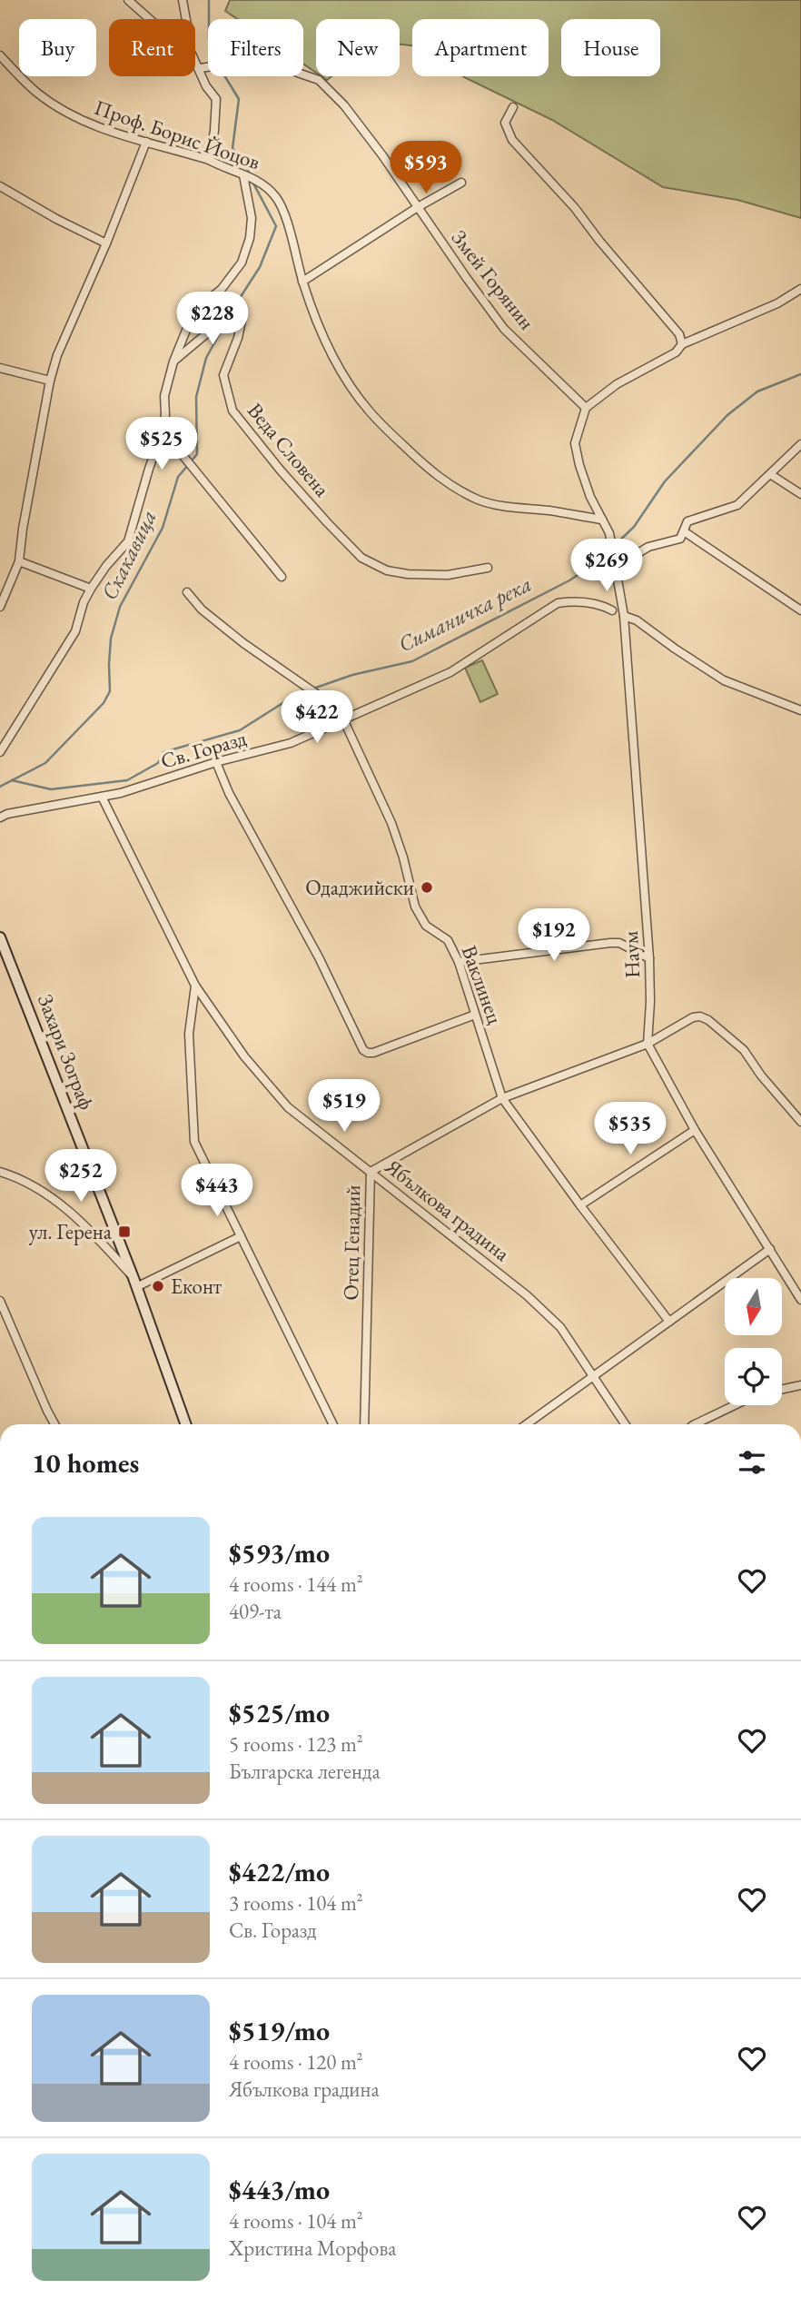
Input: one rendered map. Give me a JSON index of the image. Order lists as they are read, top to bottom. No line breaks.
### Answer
{"streets":{"street":["Проф. Борис Йоцов","Змей Горянин","Веда Словена","Св. Горазд","Наум","Ваклинец","Захари Зограф","Ябълкова градина","Отец Генадий"]},"crossings":[["Проф. Борис Йоцов","Наум"],["Змей Горянин","Наум"],["Св. Горазд","Ваклинец"],["Св. Горазд","Ябълкова градина"],["Наум","Отец Генадий"],["Ваклинец","Отец Генадий"],["Ябълкова градина","Отец Генадий"]],"water":["Скакавица","Симаничка река"],"places":{"other":["Одаджийски","Еконт"],"transit":["ул. Герена"]},"north":"bottom","page":{"chip":["Buy","Rent","Filters","New","Apartment","House"],"price":["$593","$228","$525","$269","$422","$192","$519","$535","$252","$443"],"heading":"10 homes","list":[{"name":"$593/mo","note":"4 rooms · 144 m² · 409-та"},{"name":"$525/mo","note":"5 rooms · 123 m² · Българска легенда"},{"name":"$422/mo","note":"3 rooms · 104 m² · Св. Горазд"},{"name":"$519/mo","note":"4 rooms · 120 m² · Ябълкова градина"},{"name":"$443/mo","note":"4 rooms · 104 m² · Христина Морфова"}]}}
